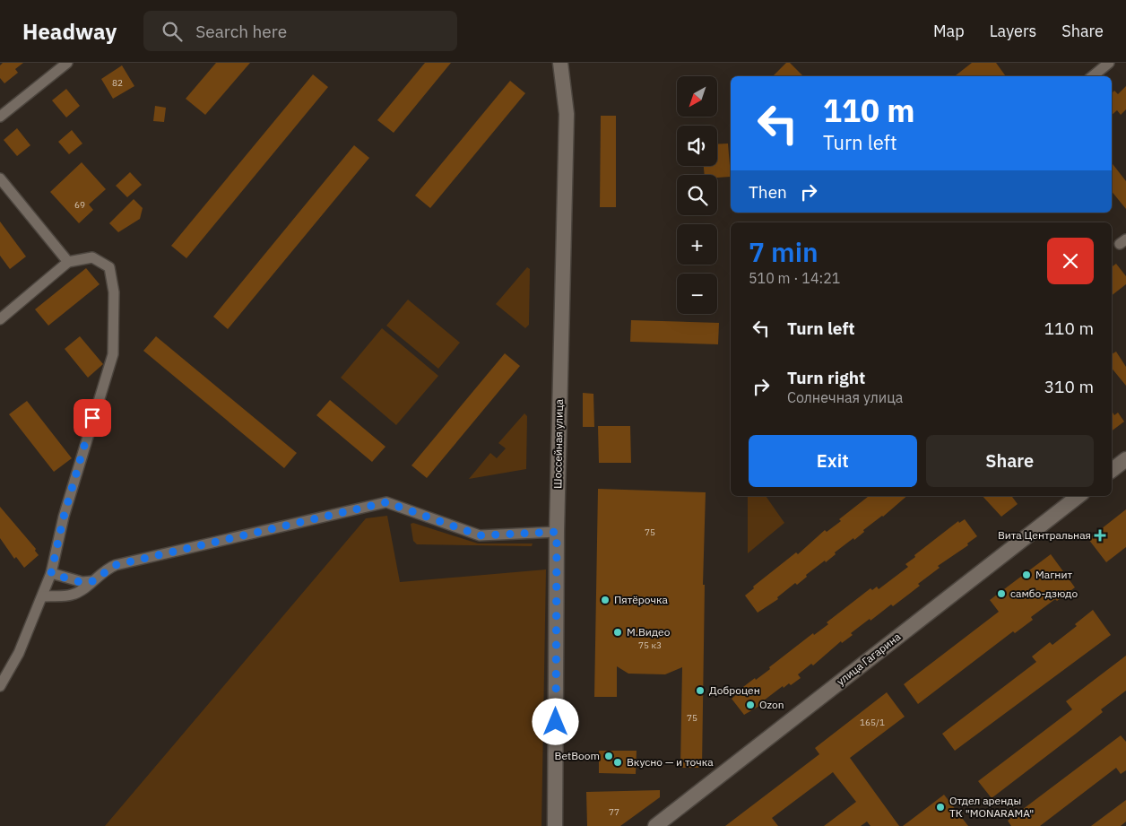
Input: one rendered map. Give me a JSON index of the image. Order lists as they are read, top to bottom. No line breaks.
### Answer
{"streets":{"main road":["Шоссейная улица","улица Гагарина"]},"places":{"health":["Вита Центральная"],"other":["Магнит","самбо-дзюдо","Пятёрочка","М.Видео","Доброцен","Ozon","BetBoom","Вкусно — и точка","Отдел аренды ТК \"MONARAMA\""]},"house_numbers":["82","69","75","75 к3","75","165/1","77"],"north":"bottom left","page":{"header":"Headway","search":"Search here","nav":["Map","Layers","Share"],"map_buttons":["+","−"],"turn":["110 m","Turn left"],"then":"Then","heading":["7 min","510 m · 14:21"],"list":[{"name":"Turn left","value":"110 m"},{"name":"Turn right","note":"Солнечная улица","value":"310 m"}],"buttons":["Exit","Share"]}}
